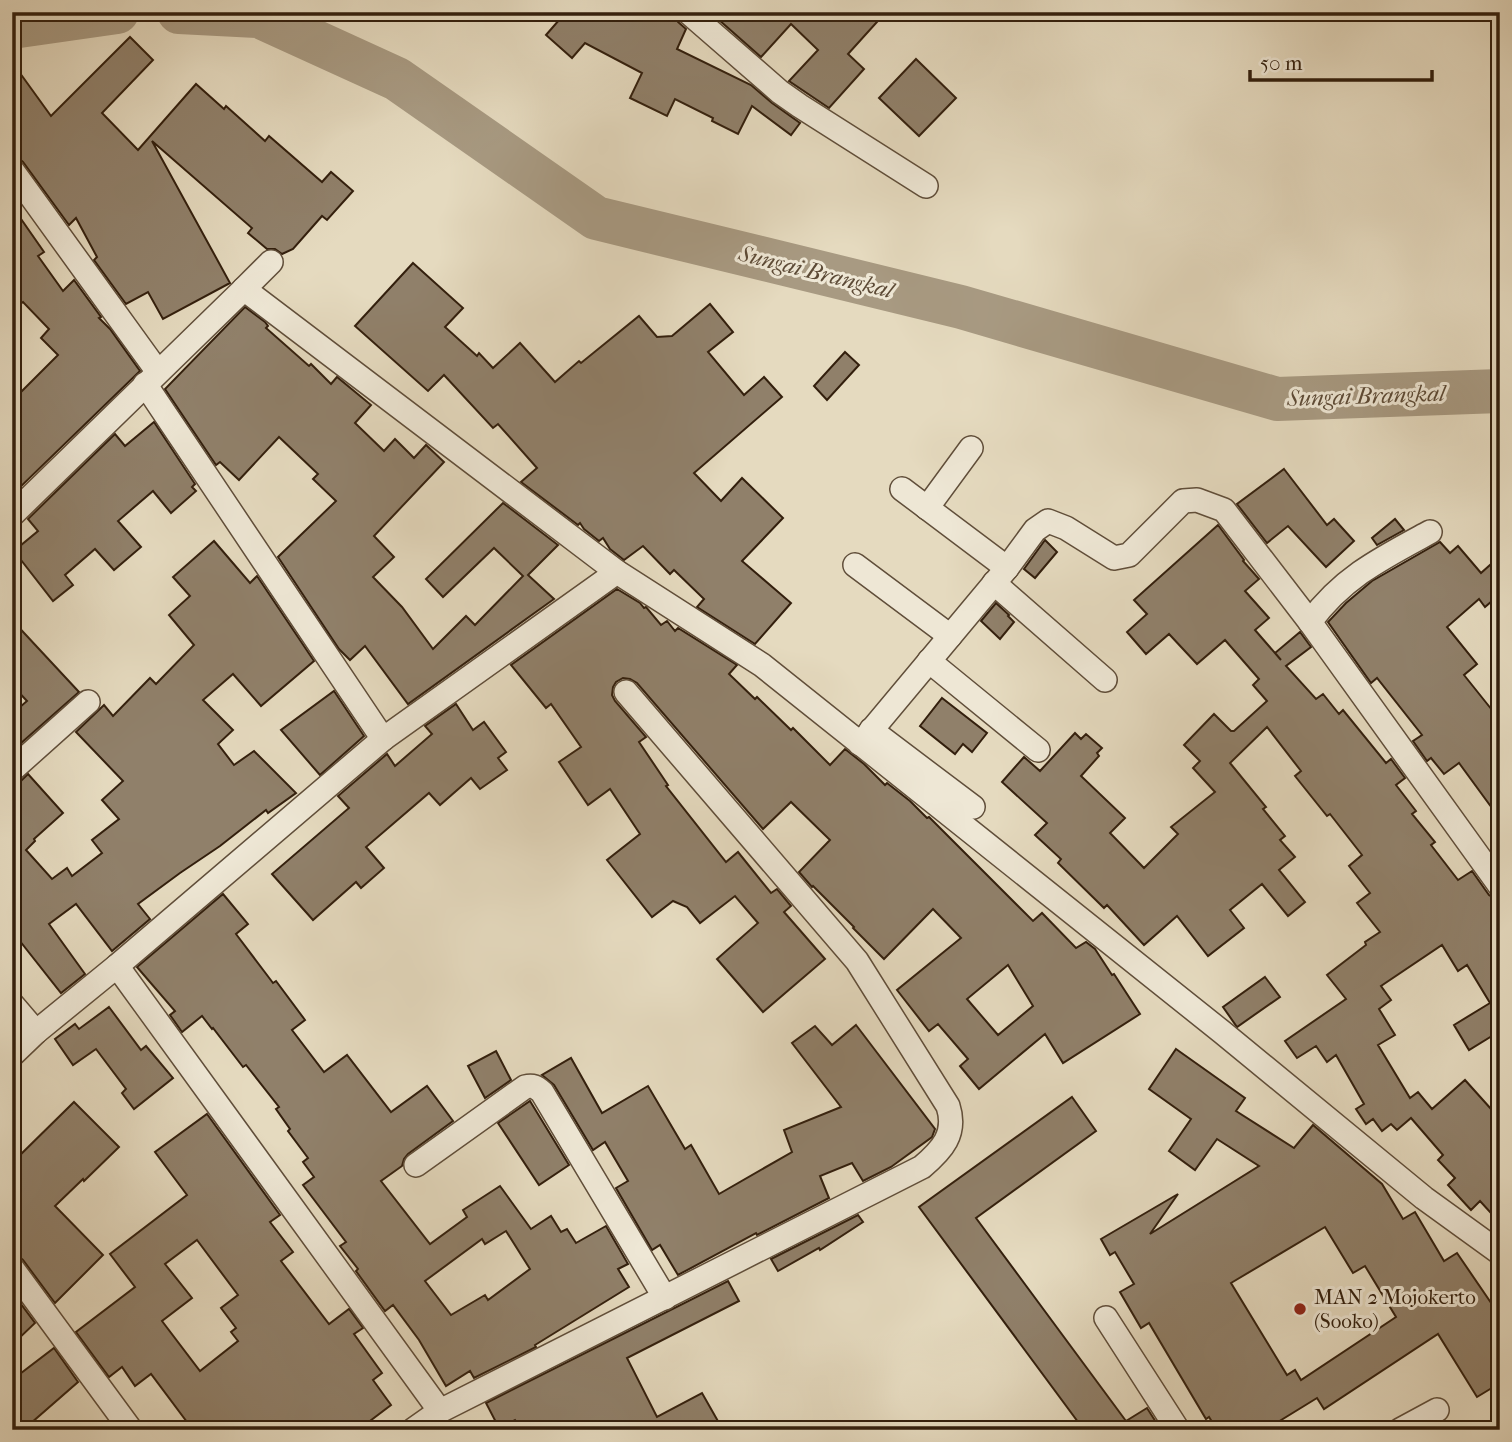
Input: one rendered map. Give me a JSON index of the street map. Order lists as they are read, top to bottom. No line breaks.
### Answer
{"water":["Sungai Brangkal"],"places":["MAN 2 Mojokerto (Sooko)"],"scale_bar":"50 m"}
